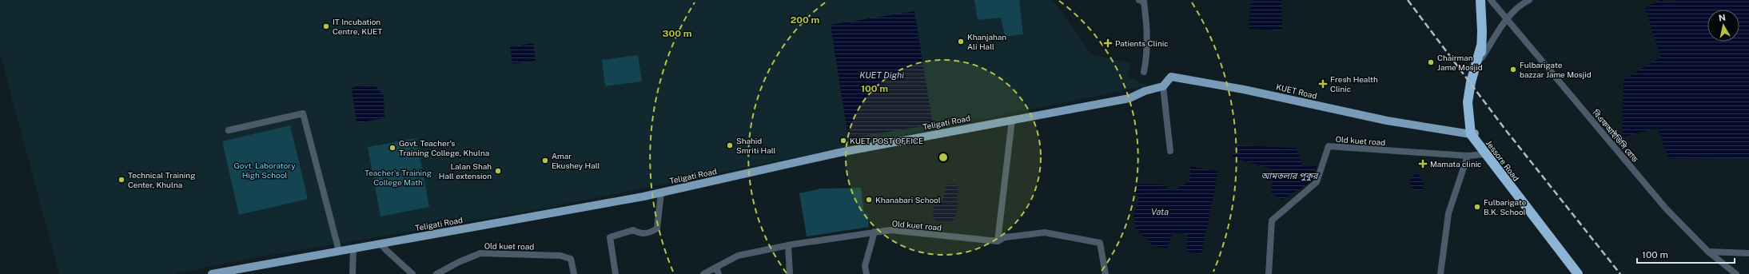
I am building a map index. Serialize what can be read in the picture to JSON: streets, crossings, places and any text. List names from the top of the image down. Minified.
{"streets":{"highway":["Jessore Road"],"main road":["KUET Road","Teligati Road"],"street":["বিএফআইডিসি রোড","Old kuet road"]},"crossings":[["KUET Road","Teligati Road"],["KUET Road","Jessore Road"],["Old kuet road","Jessore Road"]],"water":["KUET Dighi","আমতলার পুকুর","Vata"],"parks":["Govt. Laboratory High School","Teacher's Training College Math"],"places":{"other":["IT Incubation Centre, KUET","Khanjahan Ali Hall","Chairman Jame Mosjid","Fulbarigate bazzar Jame Mosjid","KUET POST OFFICE","Shahid Smriti Hall","Govt. Teacher's Training College, Khulna","Amar Ekushey Hall","Lalan Shah Hall extension","Technical Training Center, Khulna","Khanabari School","Fulbarigate B.K. School"],"health":["Patients Clinic","Fresh Health Clinic","Mamata clinic"]},"scale_bar":"100 m","north":"top","rings":["200 m","300 m","100 m"]}
